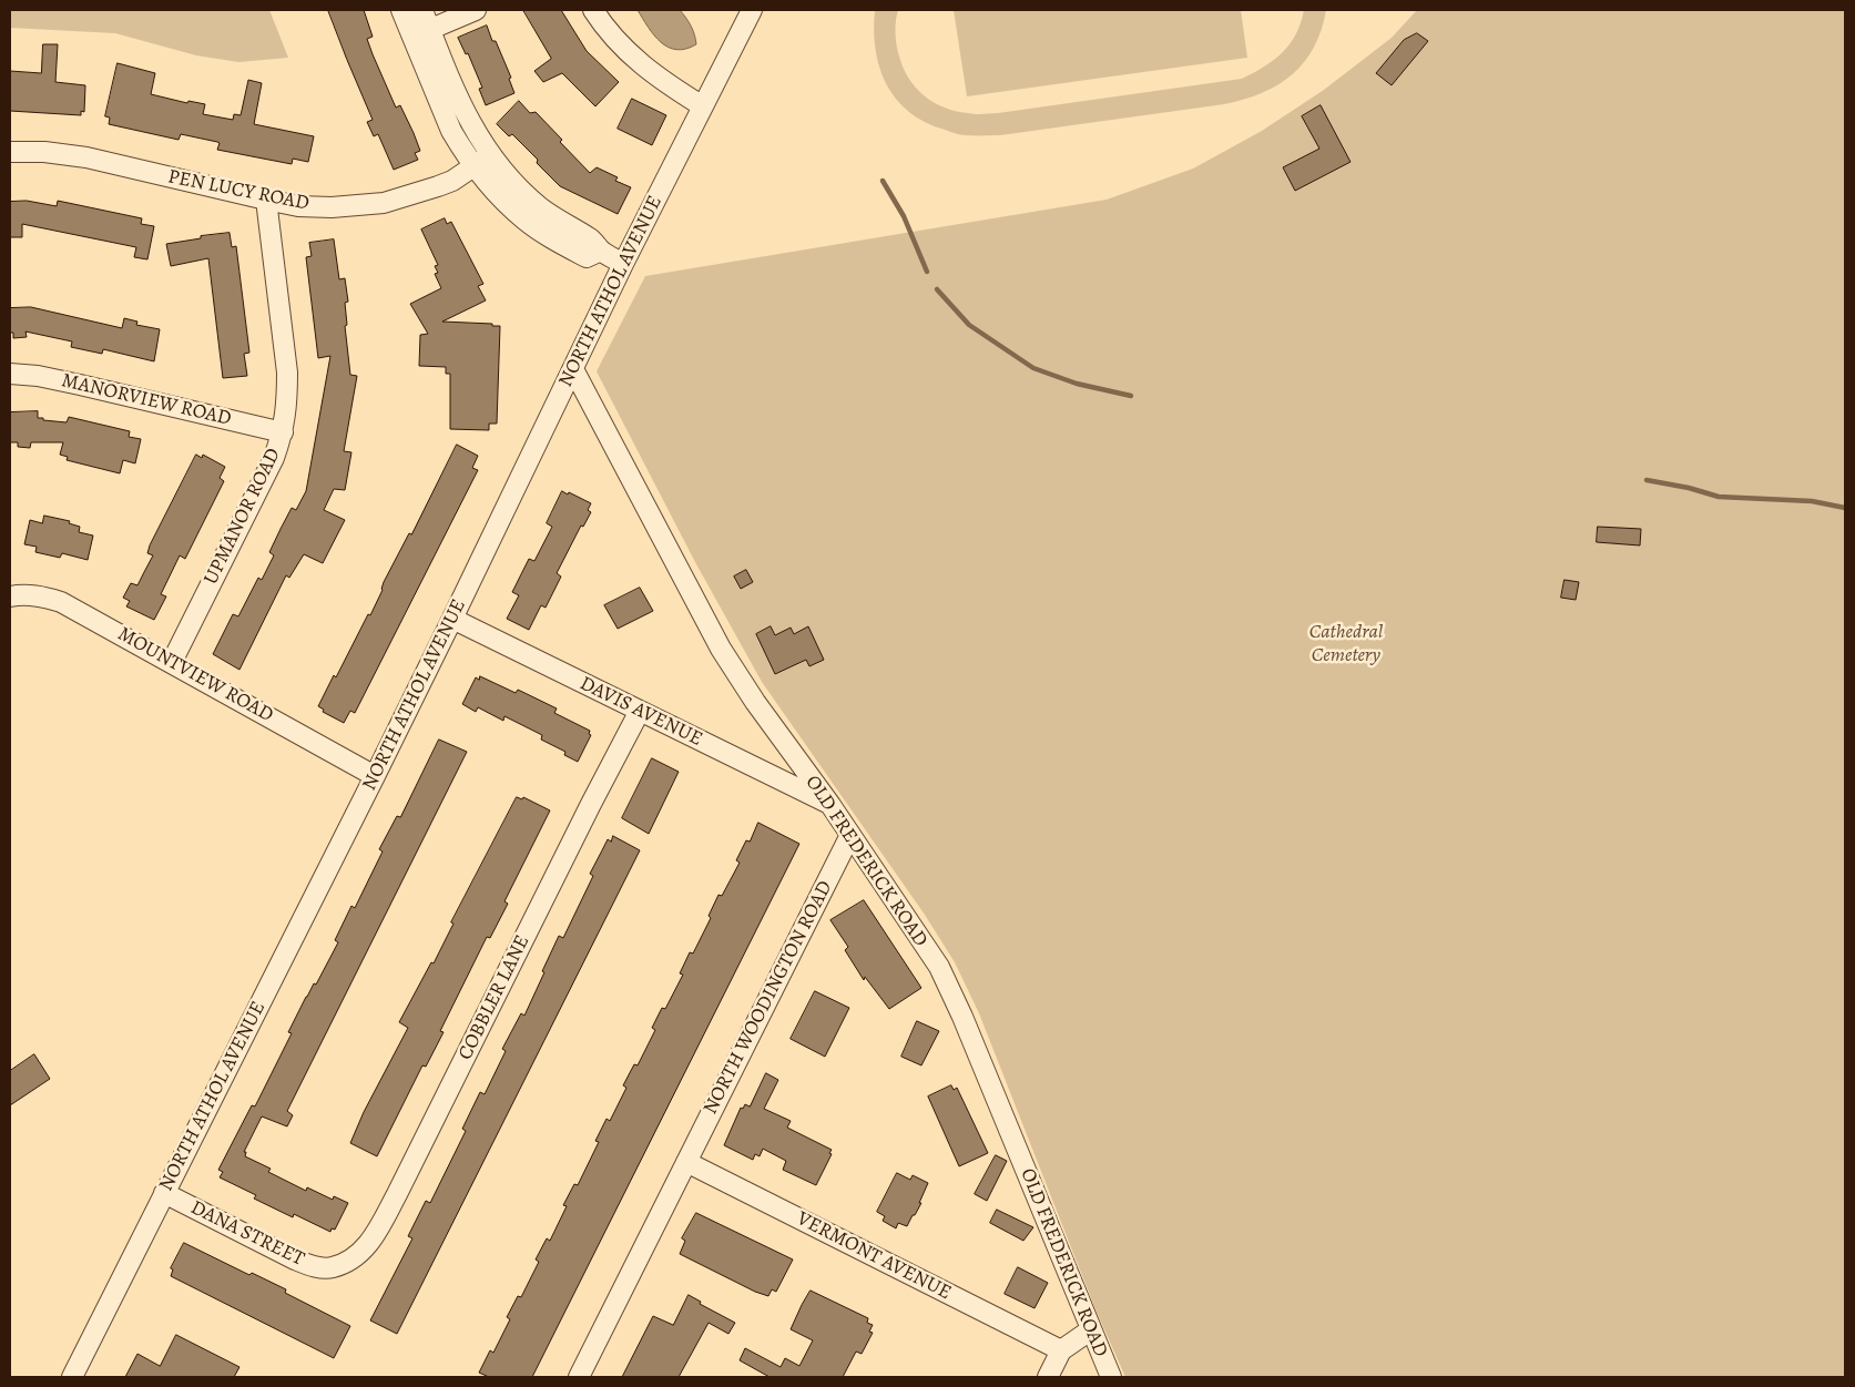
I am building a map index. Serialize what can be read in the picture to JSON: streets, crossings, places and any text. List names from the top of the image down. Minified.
{"streets":{"street":["PEN LUCY ROAD","NORTH ATHOL AVENUE","MANORVIEW ROAD","UPMANOR ROAD","MOUNTVIEW ROAD","DAVIS AVENUE","OLD FREDERICK ROAD","COBBLER LANE","NORTH WOODINGTON ROAD","DANA STREET","VERMONT AVENUE"]},"crossings":[["PEN LUCY ROAD","UPMANOR ROAD"],["NORTH ATHOL AVENUE","MOUNTVIEW ROAD"],["NORTH ATHOL AVENUE","DAVIS AVENUE"],["NORTH ATHOL AVENUE","OLD FREDERICK ROAD"],["NORTH ATHOL AVENUE","DANA STREET"],["MANORVIEW ROAD","UPMANOR ROAD"],["UPMANOR ROAD","MOUNTVIEW ROAD"],["DAVIS AVENUE","OLD FREDERICK ROAD"],["DAVIS AVENUE","COBBLER LANE"],["OLD FREDERICK ROAD","NORTH WOODINGTON ROAD"],["COBBLER LANE","DANA STREET"],["NORTH WOODINGTON ROAD","VERMONT AVENUE"]],"parks":["Cathedral Cemetery"]}
